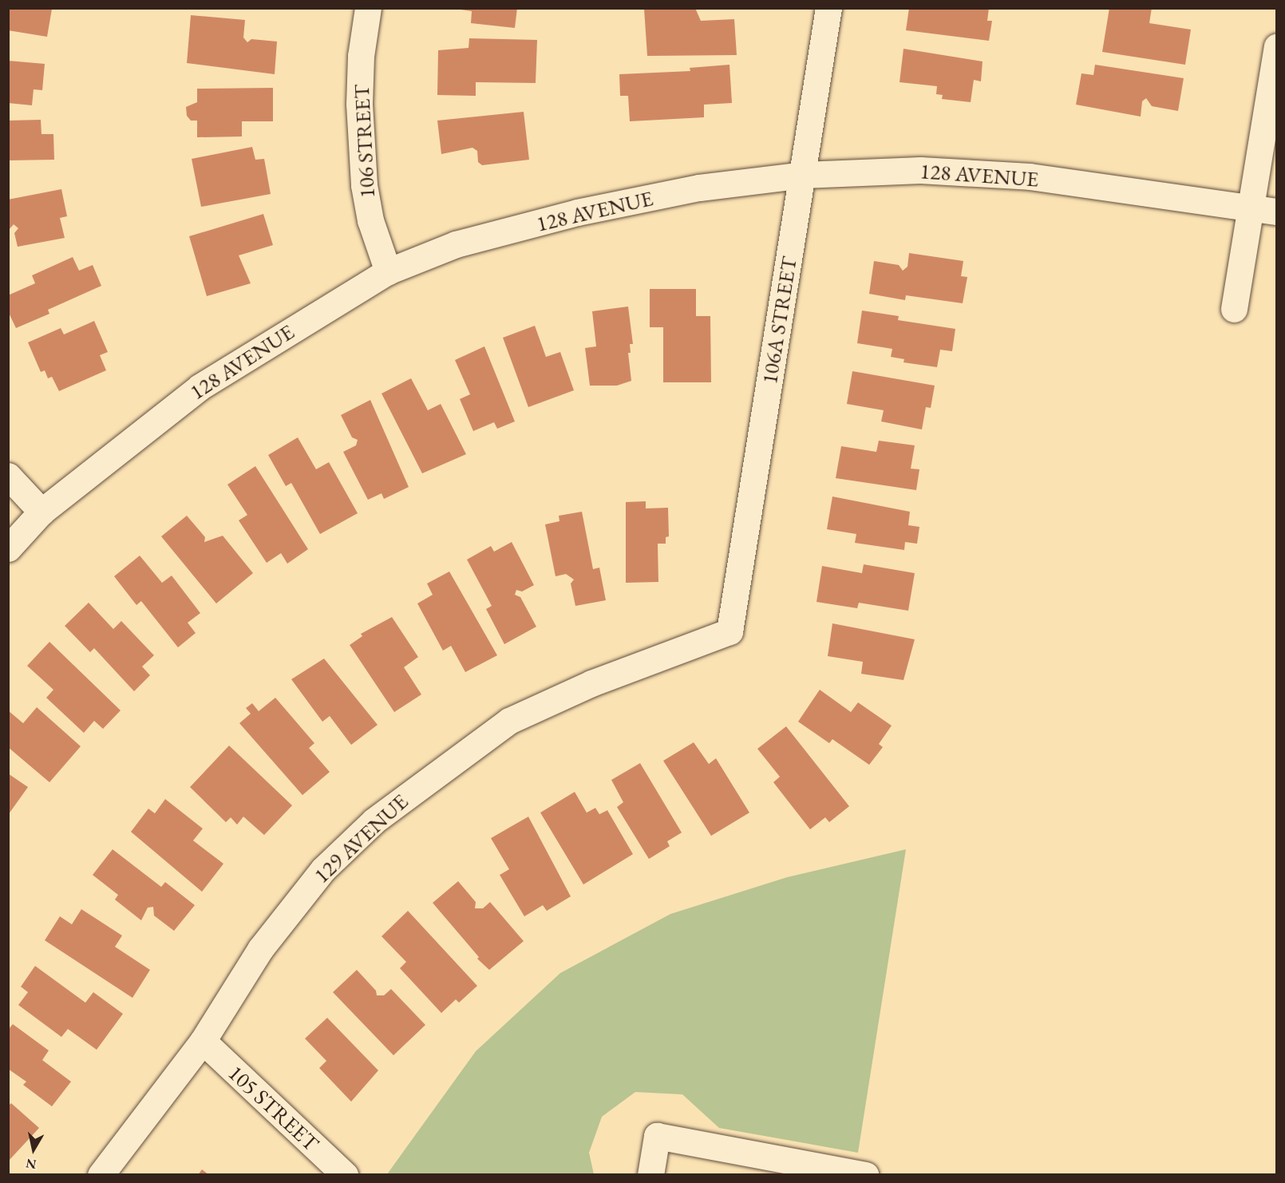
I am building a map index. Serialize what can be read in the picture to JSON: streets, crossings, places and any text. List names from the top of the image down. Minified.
{"streets":{"street":["106 STREET","128 AVENUE","106A STREET","129 AVENUE","105 STREET"]},"crossings":[["106 STREET","128 AVENUE"],["128 AVENUE","106A STREET"],["106A STREET","129 AVENUE"],["129 AVENUE","105 STREET"]],"north":"bottom"}
